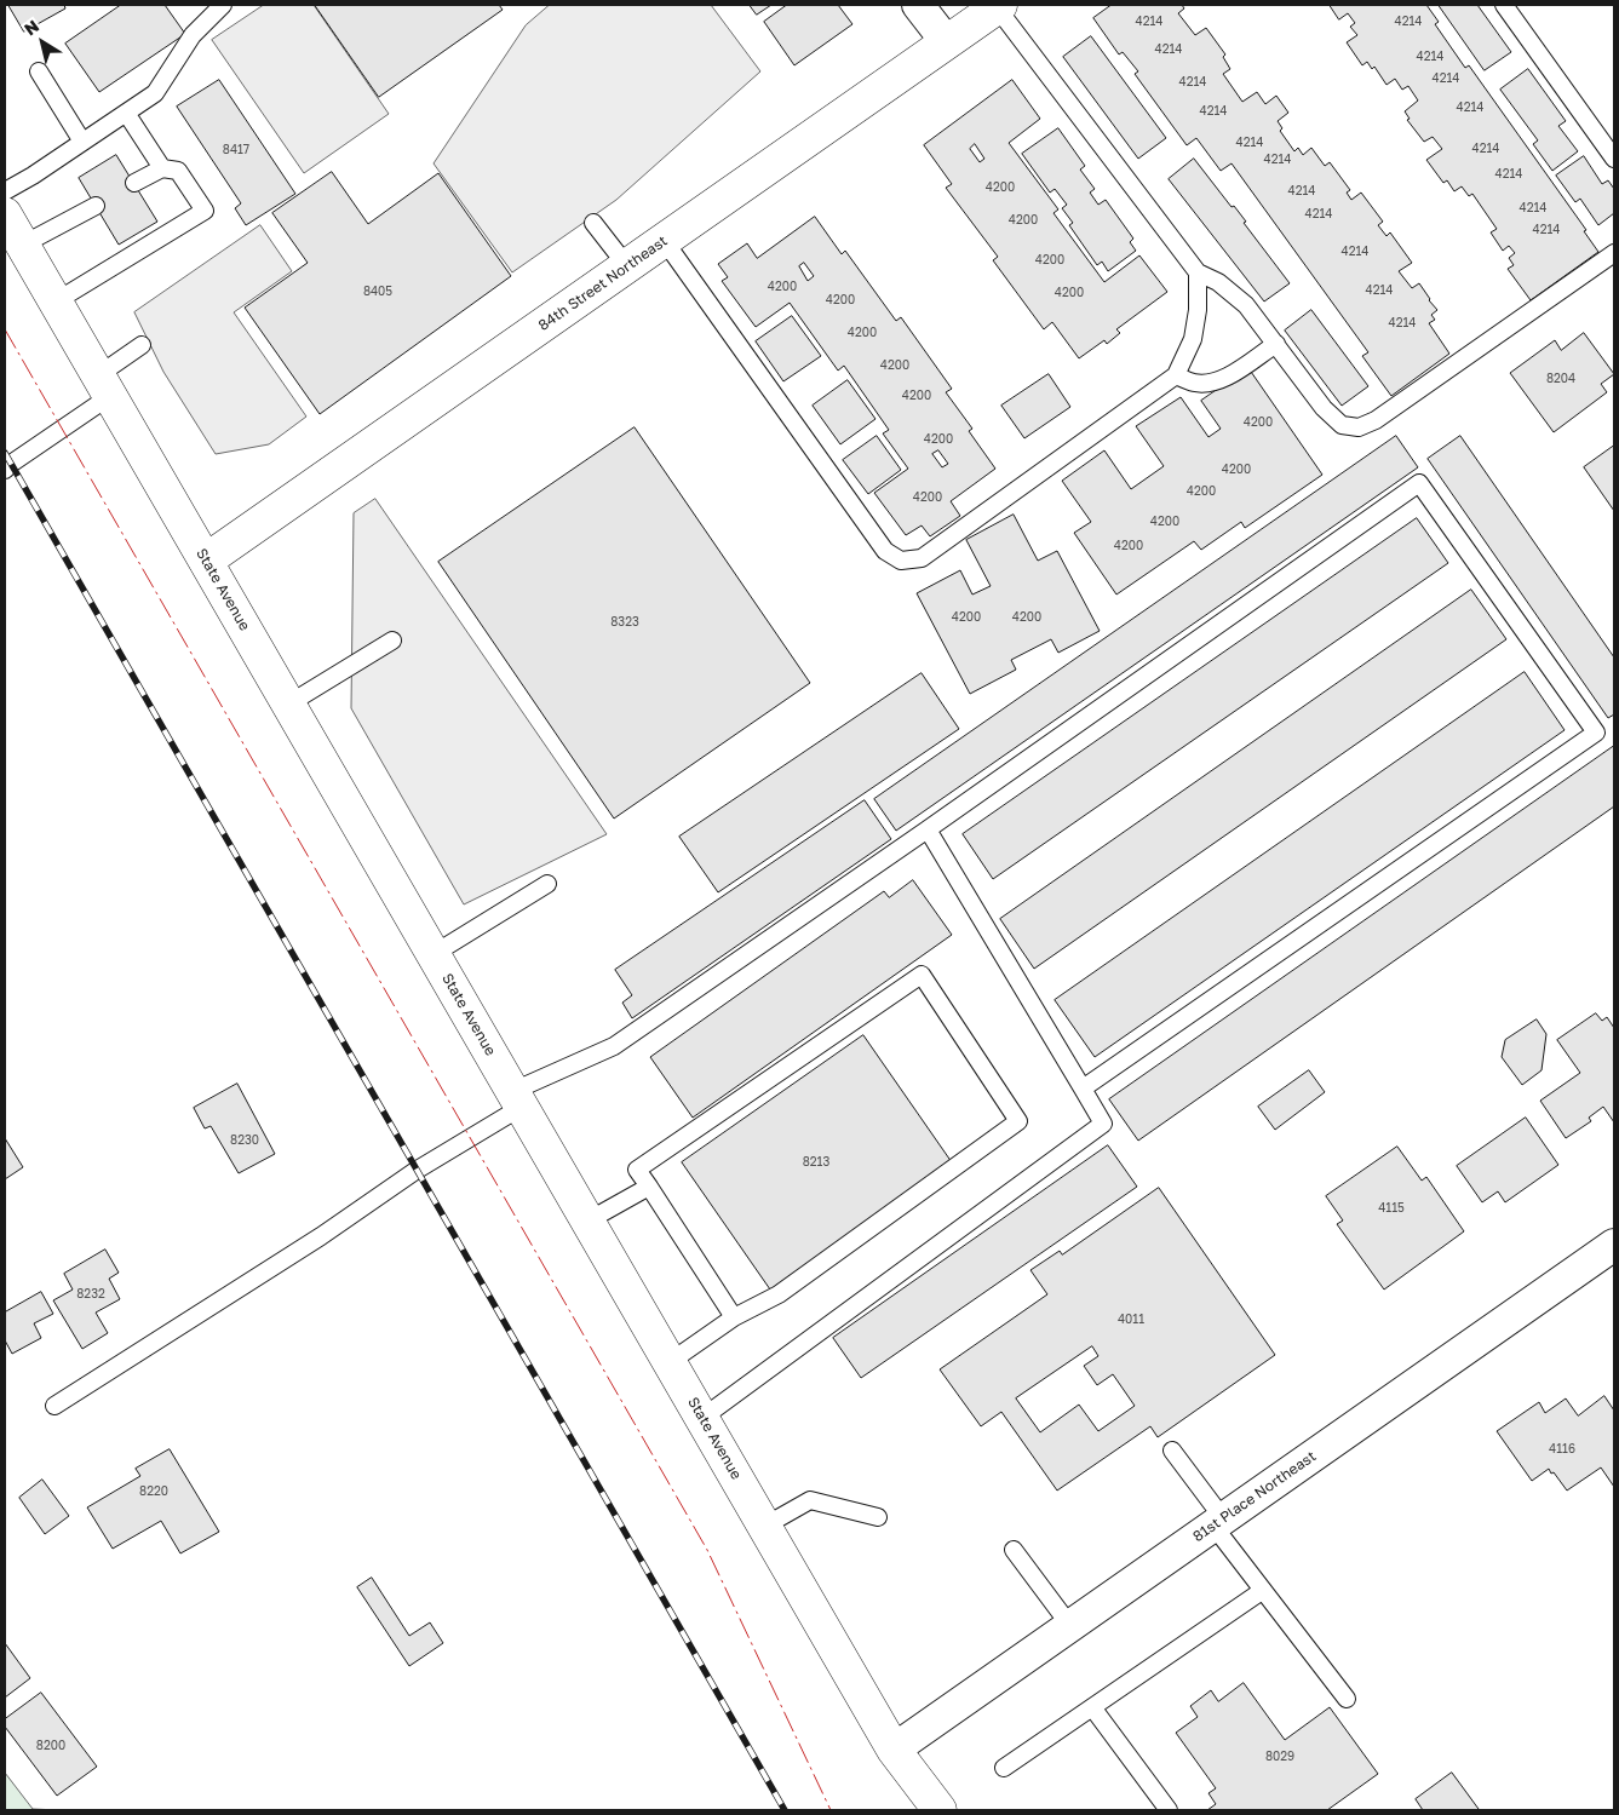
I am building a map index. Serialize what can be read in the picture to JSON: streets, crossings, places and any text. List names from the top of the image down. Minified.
{"streets":{"main road":["84th Street Northeast","State Avenue"],"street":["81st Place Northeast"]},"crossings":[["84th Street Northeast","State Avenue"],["State Avenue","81st Place Northeast"]],"house_numbers":["4214","4214","4214","4214","4214","4214","4214","4214","4214","4214","8417","4214","4214","4200","4214","4214","4214","4200","4214","4214","4200","4200","4214","8405","4200","4200","4214","4200","4200","8204","4200","4200","4200","4200","4200","4200","4200","4200","4200","4200","8323","8230","8213","4115","8232","4011","4116","8220","8200","8029"],"north":"top left"}
